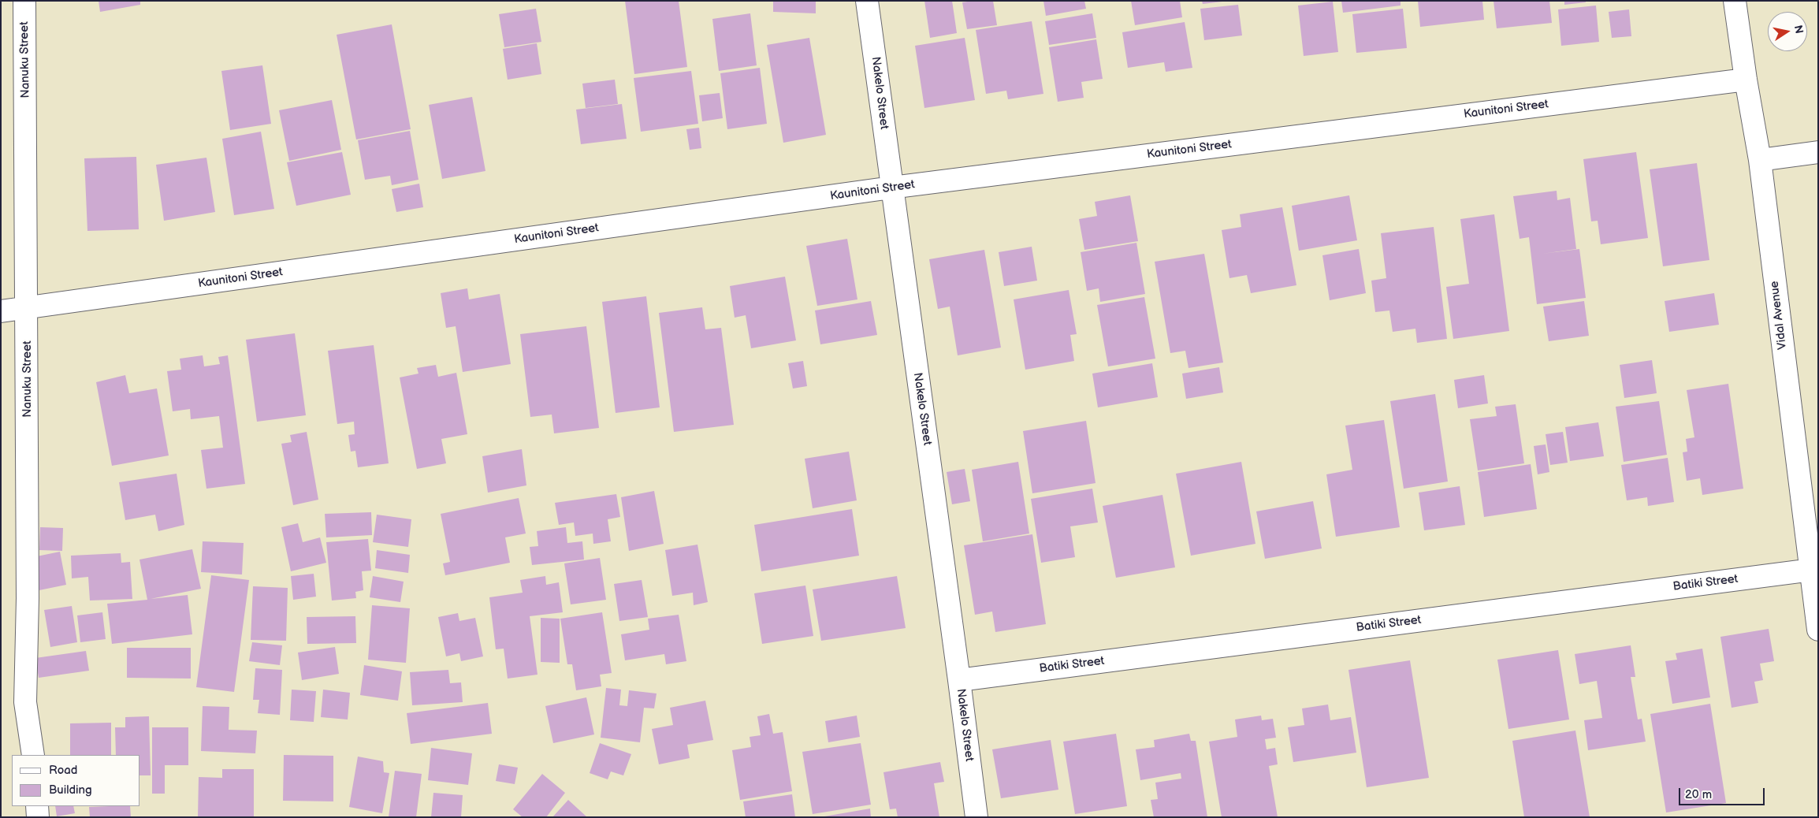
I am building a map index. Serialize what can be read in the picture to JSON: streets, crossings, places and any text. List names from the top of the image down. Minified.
{"streets":{"street":["Nanuku Street","Nakelo Street","Kaunitoni Street","Vidal Avenue","Batiki Street"]},"crossings":[["Nanuku Street","Kaunitoni Street"],["Nakelo Street","Kaunitoni Street"],["Nakelo Street","Batiki Street"],["Kaunitoni Street","Vidal Avenue"],["Vidal Avenue","Batiki Street"]],"legend":["Road","Building"],"scale_bar":"20 m","north":"right"}
